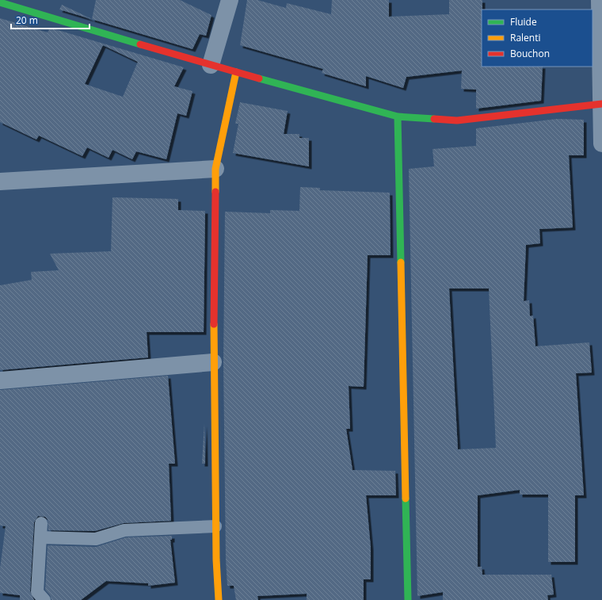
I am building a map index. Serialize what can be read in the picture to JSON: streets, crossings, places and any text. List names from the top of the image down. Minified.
{"legend":["Fluide","Ralenti","Bouchon"],"scale_bar":"20 m"}
